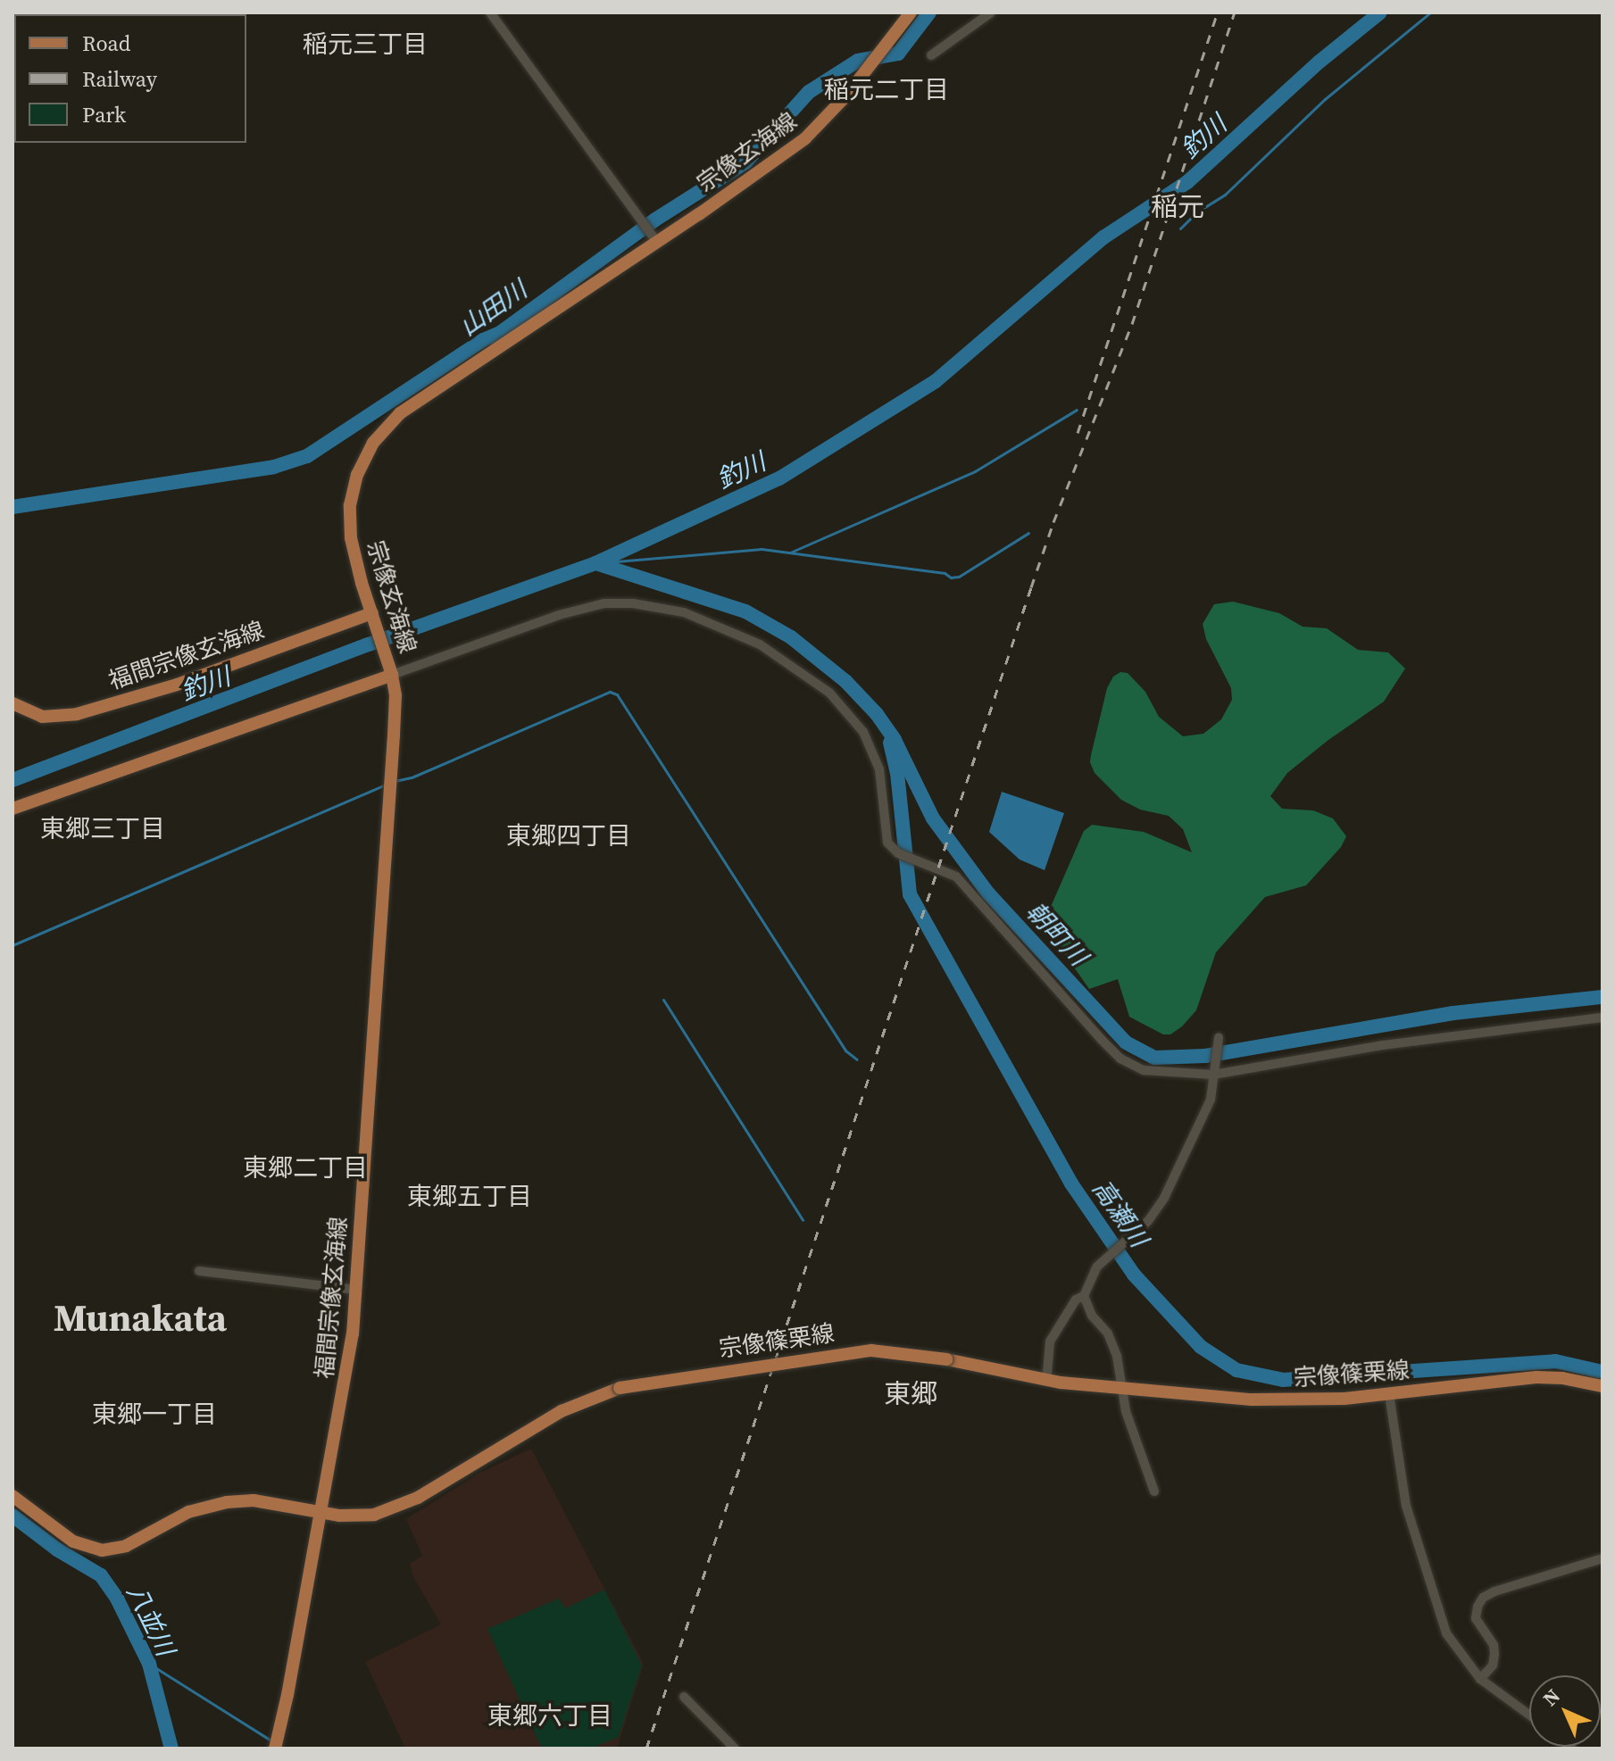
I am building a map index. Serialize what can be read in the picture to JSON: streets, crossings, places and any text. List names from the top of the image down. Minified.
{"streets":{"main road":["宗像玄海線","福間宗像玄海線","宗像篠栗線"]},"crossings":[["宗像玄海線","福間宗像玄海線"],["福間宗像玄海線","宗像篠栗線"]],"districts":["稲元三丁目","稲元二丁目","稲元","東郷三丁目","東郷四丁目","東郷二丁目","東郷五丁目","Munakata","東郷","東郷一丁目","東郷六丁目"],"water":["釣川","山田川","朝町川","高瀬川","八並川"],"legend":["Road","Railway","Park"],"north":"top left"}
